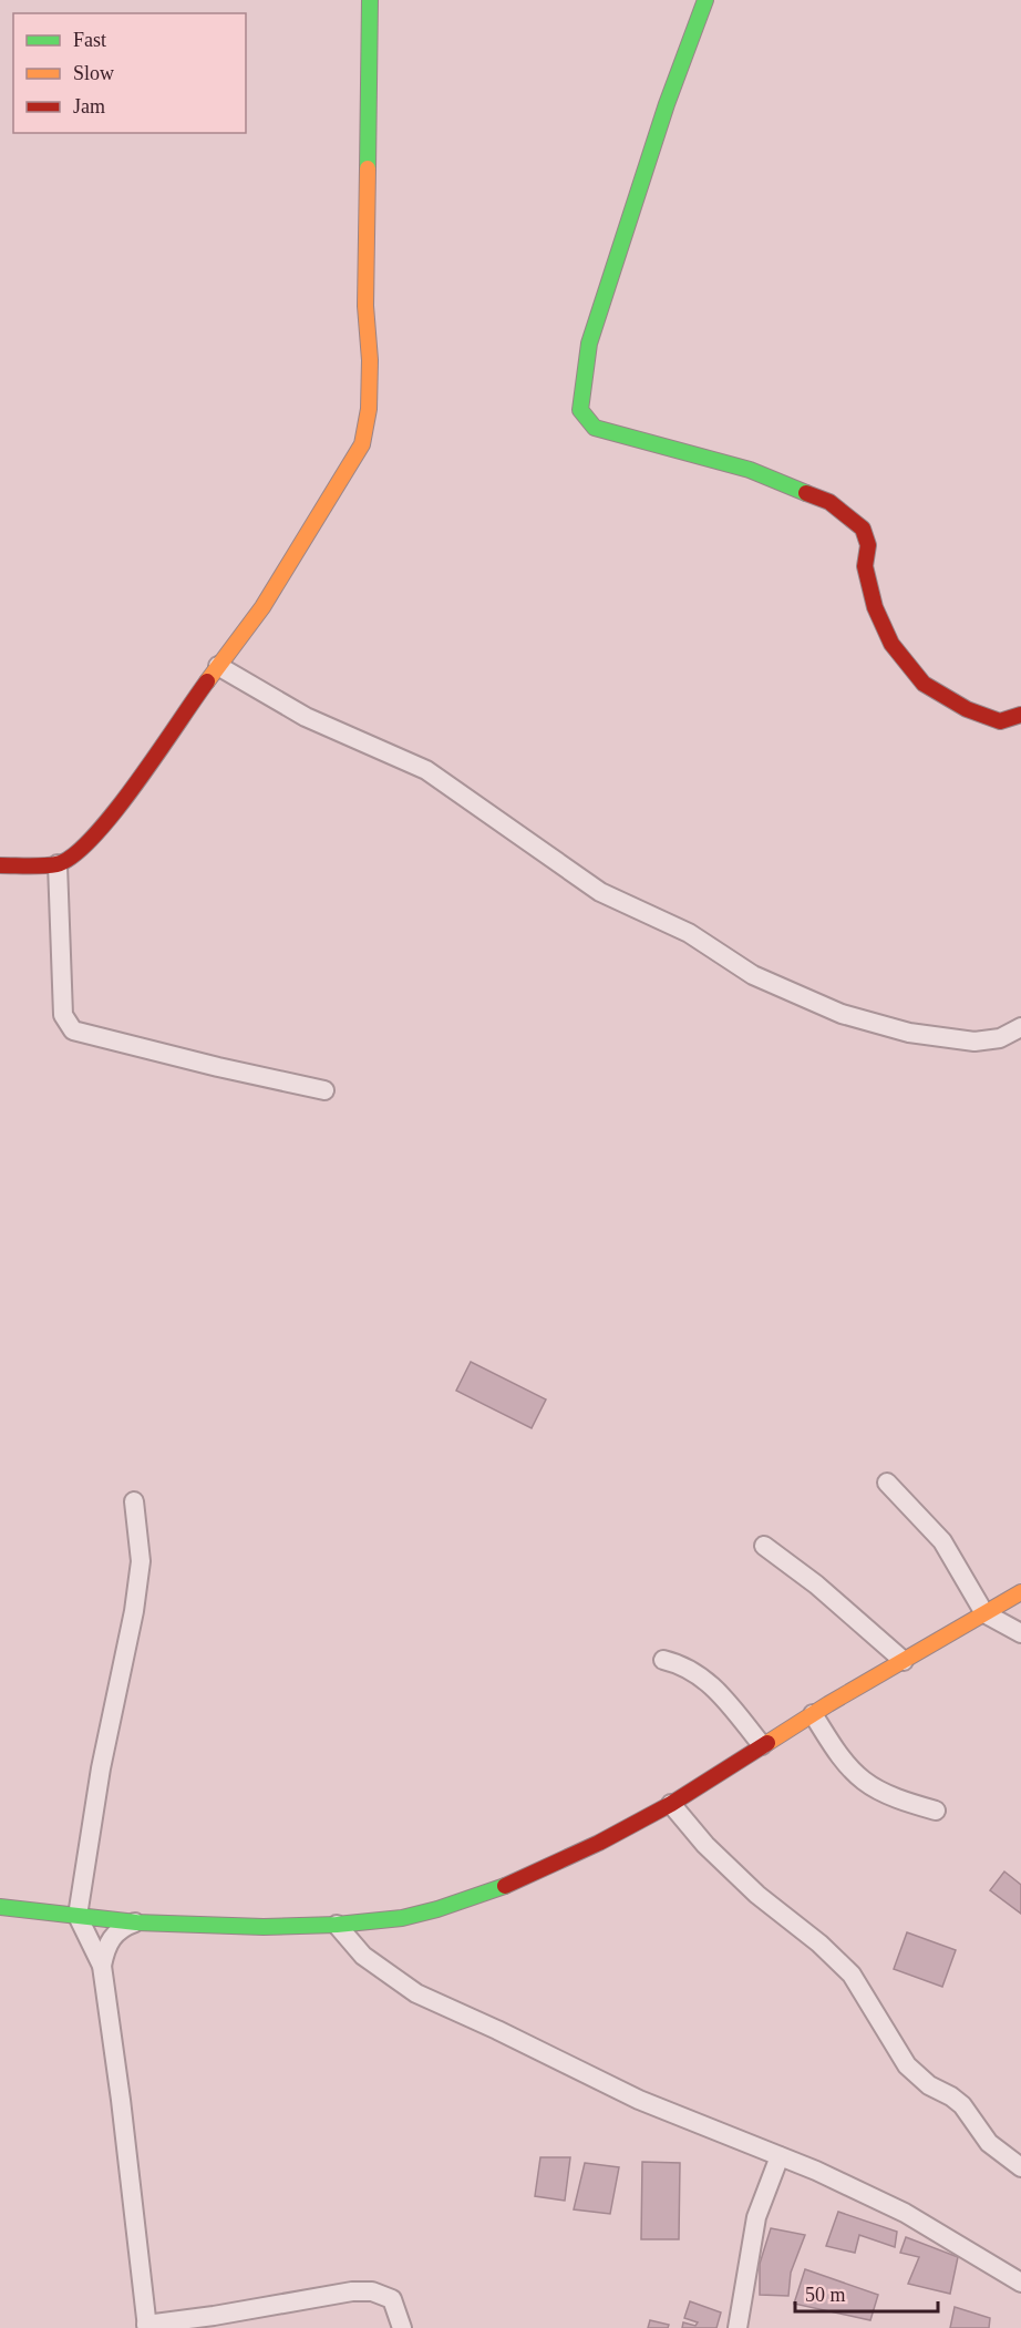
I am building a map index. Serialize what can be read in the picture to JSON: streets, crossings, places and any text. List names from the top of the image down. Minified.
{"legend":["Fast","Slow","Jam"],"scale_bar":"50 m"}
